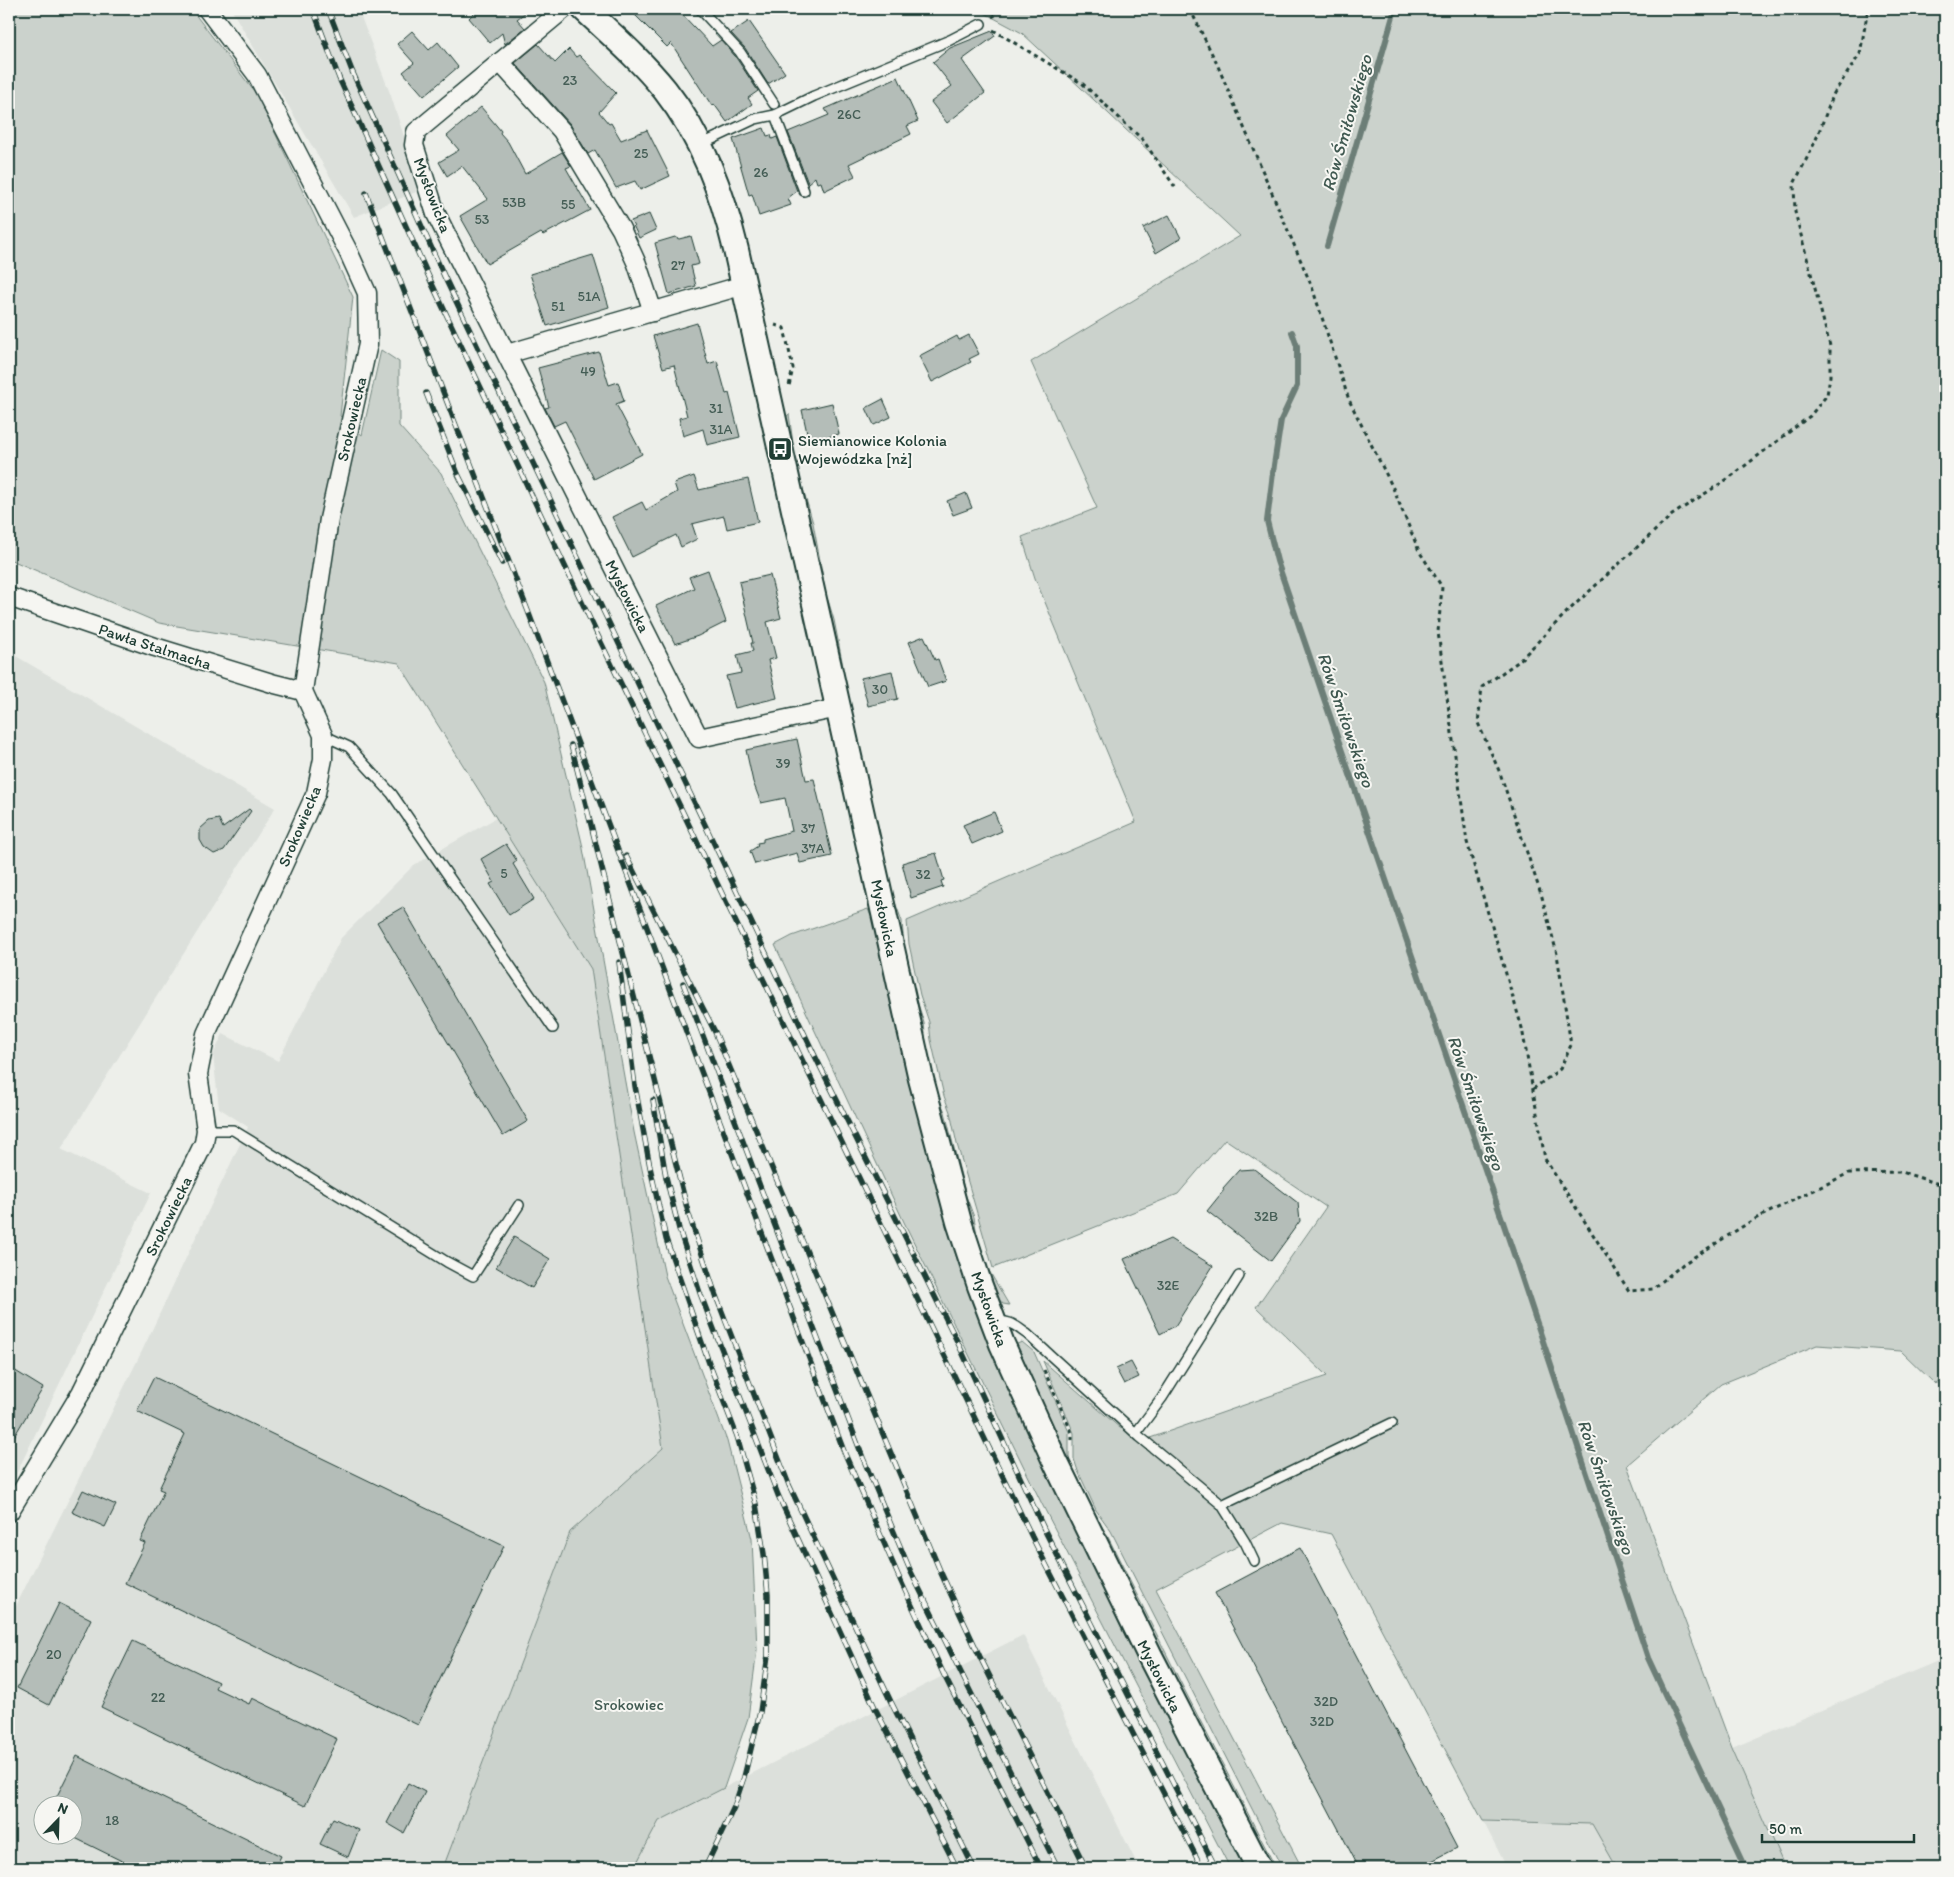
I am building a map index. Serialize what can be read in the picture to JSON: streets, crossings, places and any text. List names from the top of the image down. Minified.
{"streets":{"street":["Mysłowicka","Srokowiecka","Pawła Stalmacha"]},"crossings":[["Srokowiecka","Pawła Stalmacha"]],"water":["Rów Śmiłowskiego"],"parks":["Srokowiec"],"places":{"bus stop":["Siemianowice Kolonia Wojewódzka [nż]"]},"house_numbers":["23","26C","25","26","53B","55","53","27","51A","51","49","31","31A","30","39","37","37A","5","32","32B","32E","20","22","32D","32D","18"],"scale_bar":"50 m","north":"top right"}
